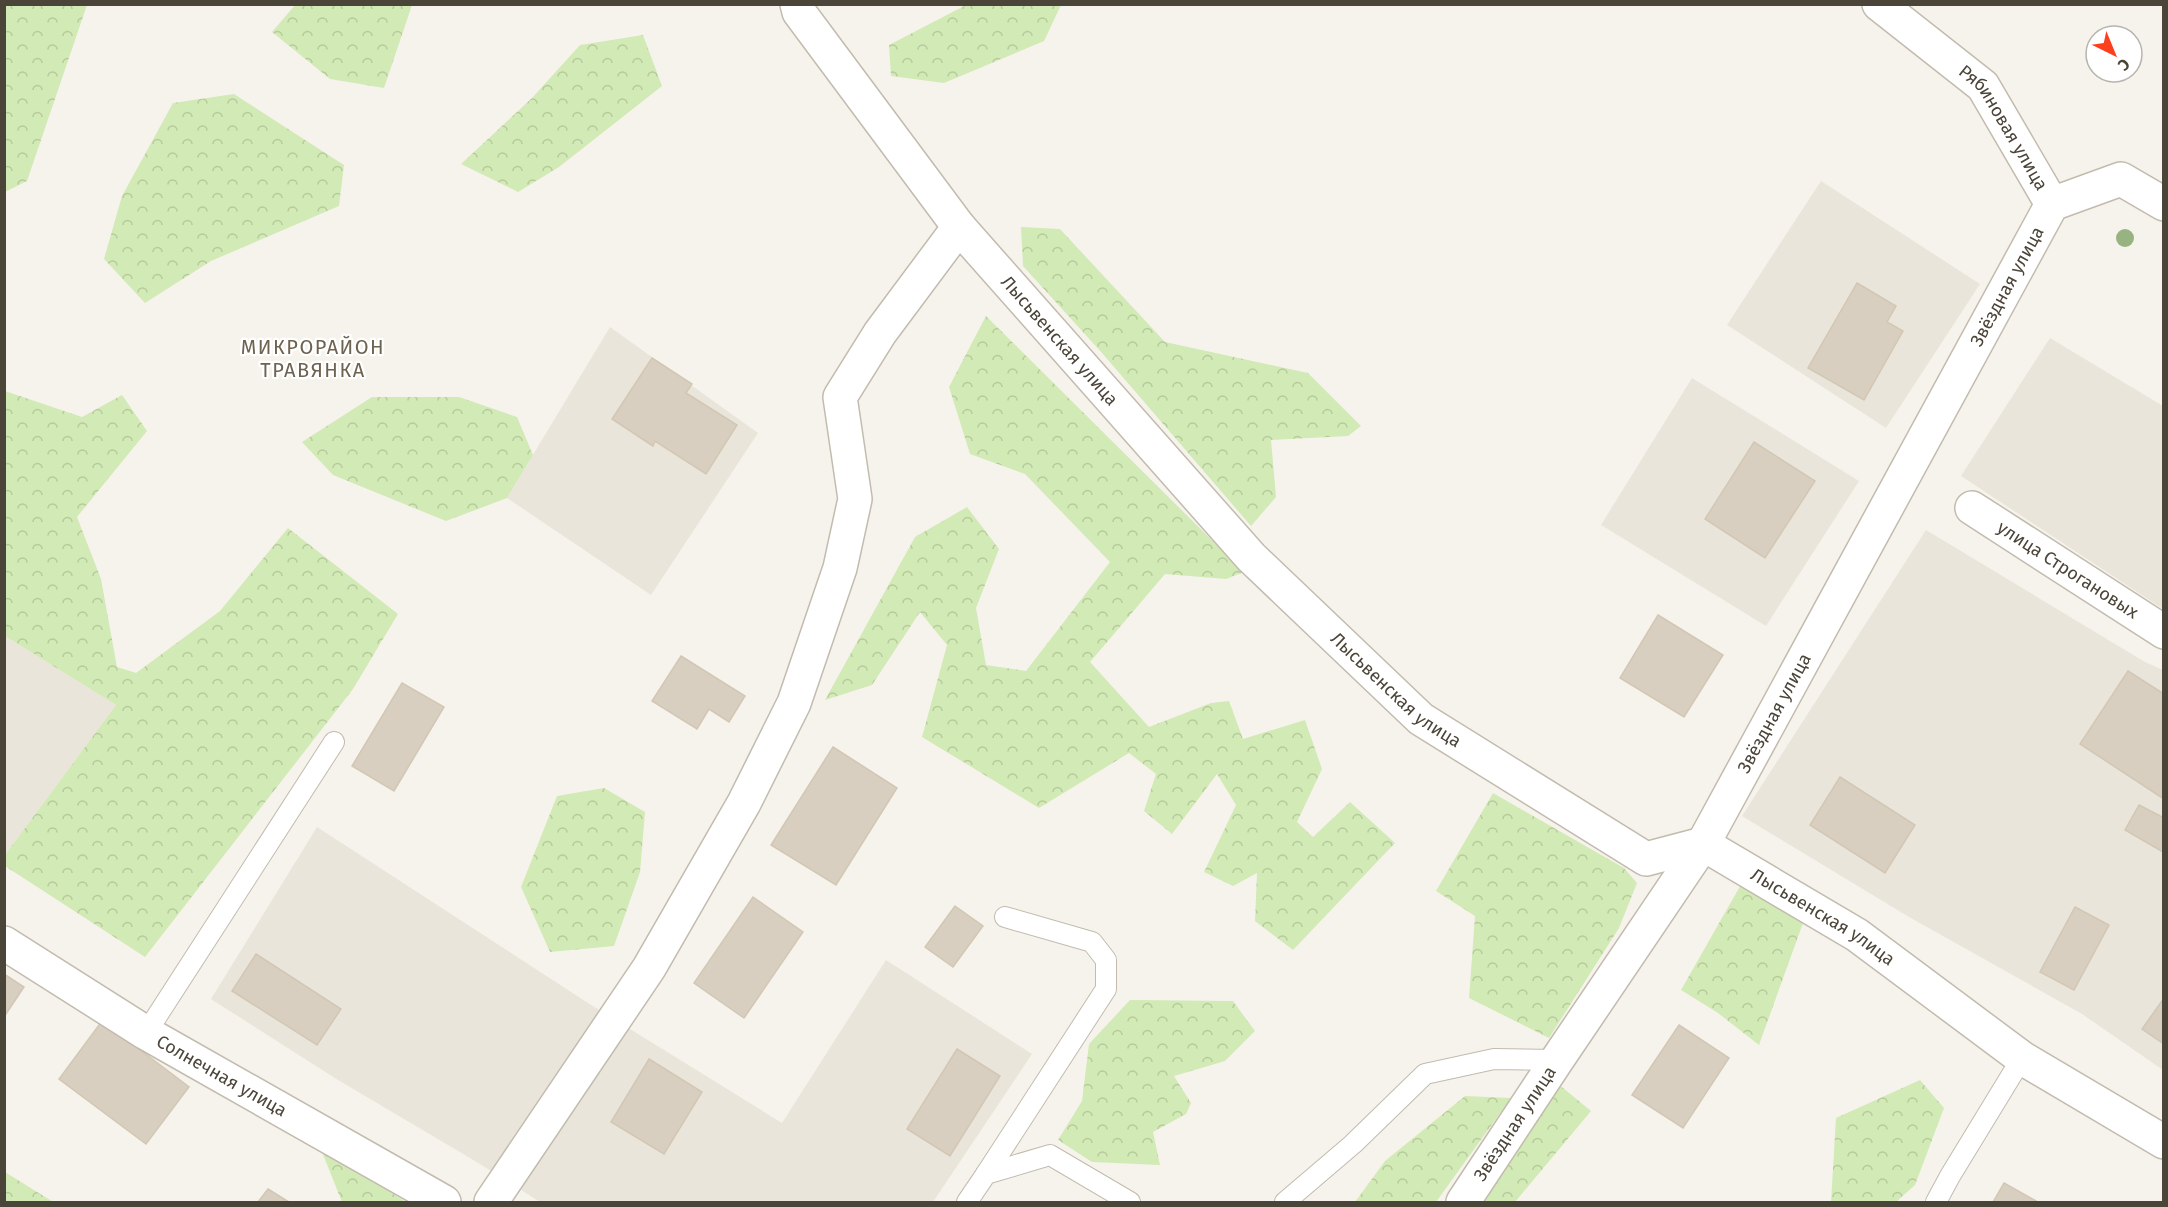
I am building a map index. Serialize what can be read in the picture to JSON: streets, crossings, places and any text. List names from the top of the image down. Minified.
{"streets":{"street":["Рябиновая улица","Звёздная улица","Лысьвенская улица","улица Строгановых","Солнечная улица"]},"crossings":[["Рябиновая улица","Звёздная улица"],["Звёздная улица","Лысьвенская улица"]],"districts":["МИКРОРАЙОН ТРАВЯНКА"],"north":"bottom right"}
